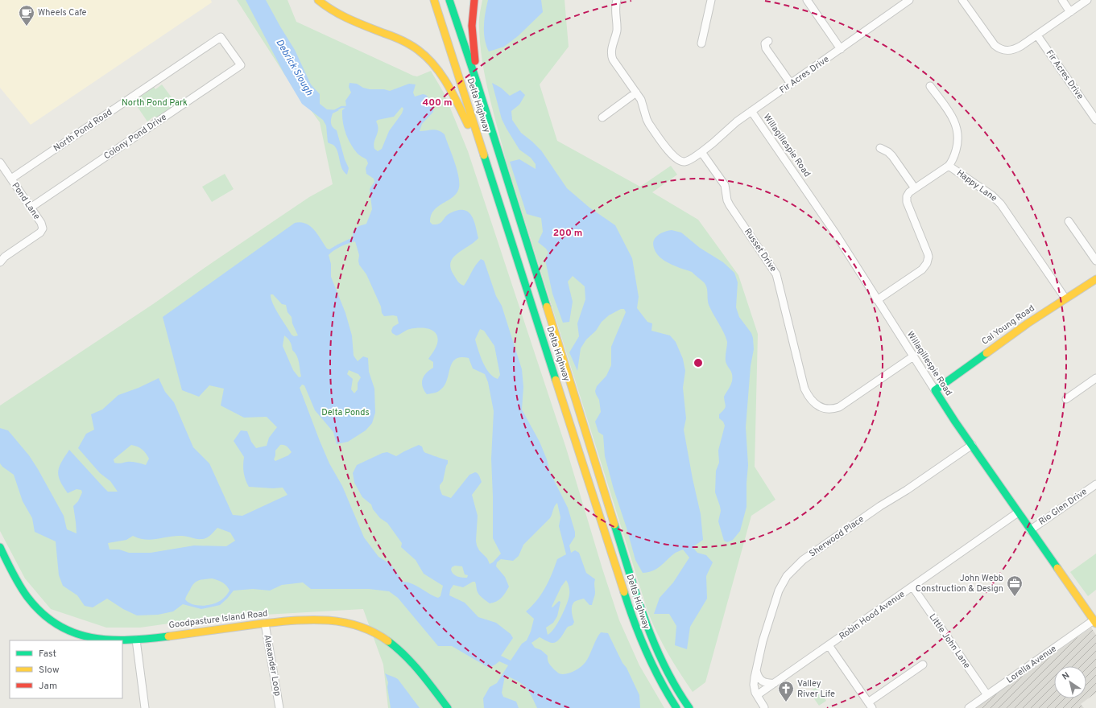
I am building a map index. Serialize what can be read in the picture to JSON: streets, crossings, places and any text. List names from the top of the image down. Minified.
{"streets":{"main road":["Delta Highway","Willagillespie Road","Cal Young Road","Goodpasture Island Road"],"street":["Fir Acres Drive","North Pond Road","Colony Pond Drive","Happy Lane","Pond Lane","Russet Drive","Rio Glen Drive","Sherwood Place","Robin Hood Avenue","Little John Lane","Lorella Avenue","Alexander Loop"]},"crossings":[["Fir Acres Drive","Willagillespie Road"],["Fir Acres Drive","Russet Drive"],["North Pond Road","Colony Pond Drive"],["North Pond Road","Pond Lane"],["Colony Pond Drive","Pond Lane"],["Willagillespie Road","Russet Drive"],["Willagillespie Road","Cal Young Road"],["Willagillespie Road","Rio Glen Drive"],["Willagillespie Road","Sherwood Place"],["Willagillespie Road","Robin Hood Avenue"],["Willagillespie Road","Lorella Avenue"],["Happy Lane","Cal Young Road"],["Sherwood Place","Robin Hood Avenue"],["Robin Hood Avenue","Little John Lane"],["Goodpasture Island Road","Alexander Loop"],["Little John Lane","Lorella Avenue"]],"water":["Debrick Slough"],"parks":["North Pond Park","Delta Ponds"],"places":{"cafe":["Wheels Cafe"],"office":["John Webb Construction & Design"],"church":["Valley River Life"]},"legend":["Fast","Slow","Jam"],"north":"top left","rings":["400 m","200 m"]}
